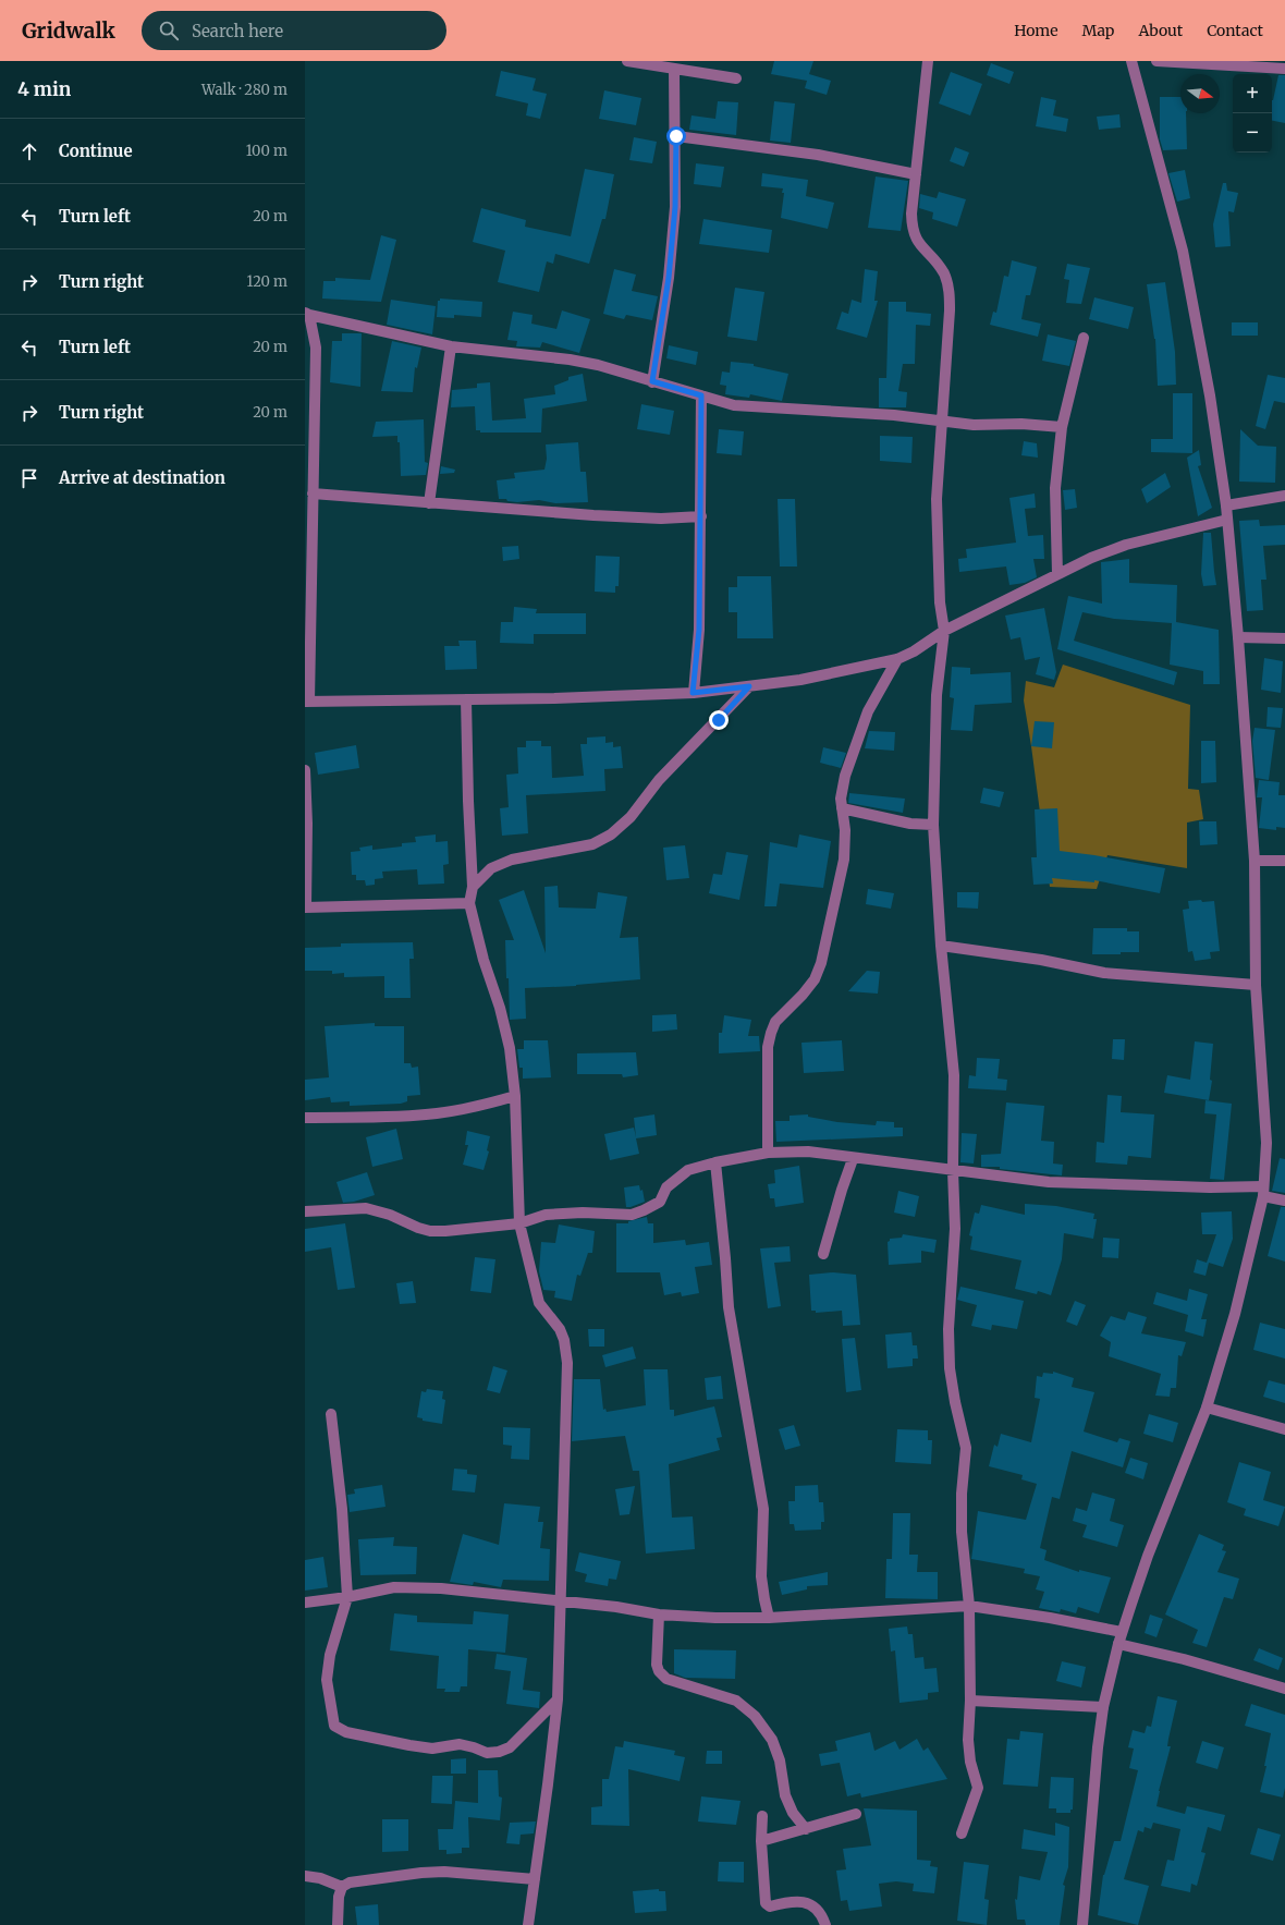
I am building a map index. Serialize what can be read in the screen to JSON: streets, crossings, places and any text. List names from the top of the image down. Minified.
{"north":"right","page":{"header":"Gridwalk","search":"Search here","nav":["Home","Map","About","Contact"],"heading":["4 min","Walk · 280 m"],"map_buttons":["+","−"],"list":[["Continue","100 m"],["Turn left","20 m"],["Turn right","120 m"],["Turn left","20 m"],["Turn right","20 m"],"Arrive at destination"]}}
